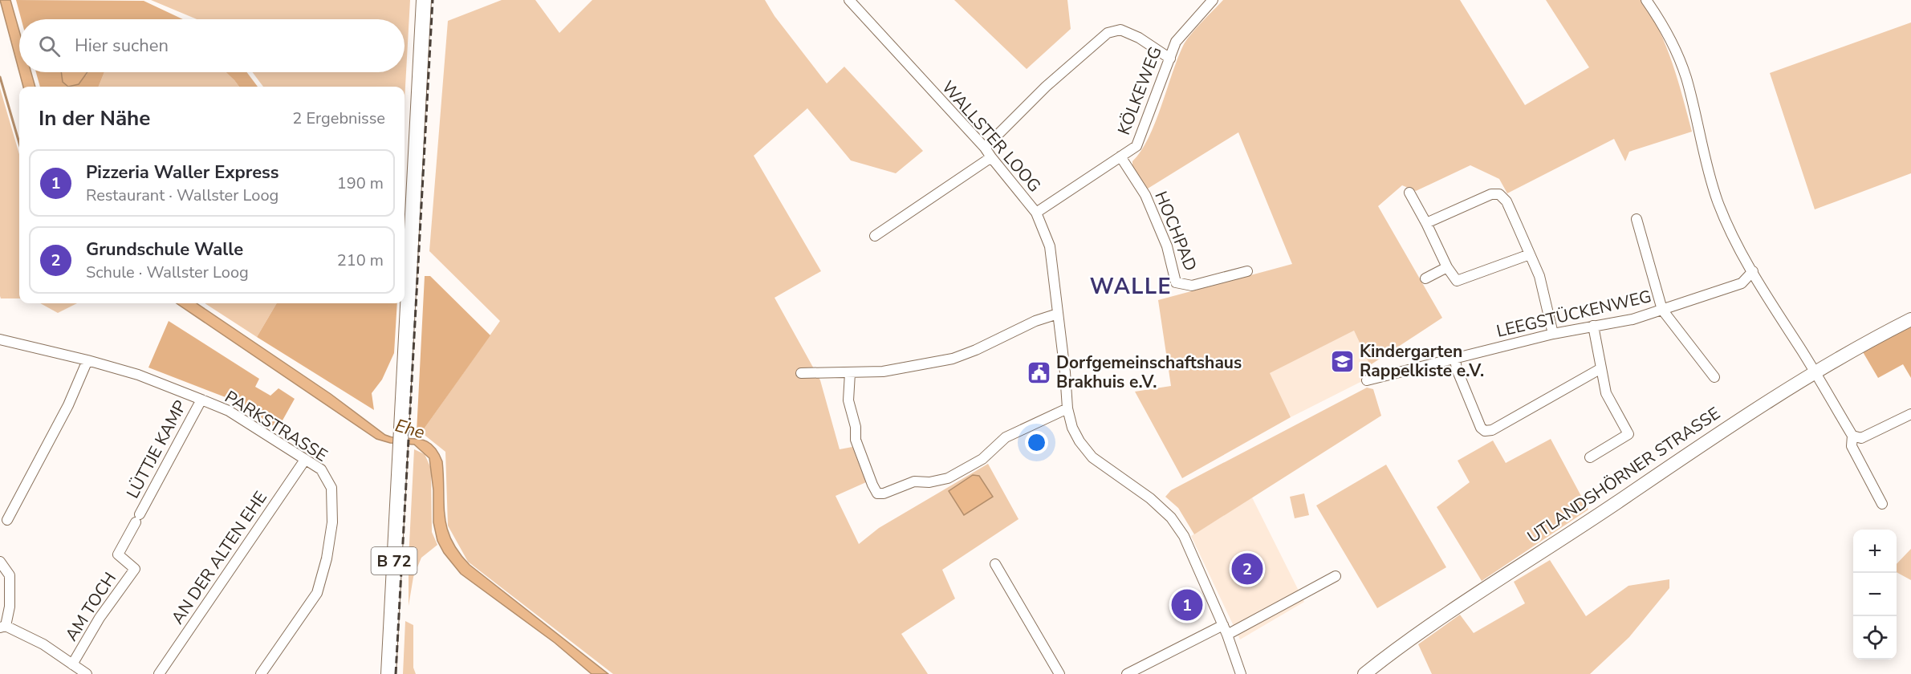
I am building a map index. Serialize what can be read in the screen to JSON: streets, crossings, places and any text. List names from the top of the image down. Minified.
{"streets":{"main road":["B 72"],"street":["KÖLKEWEG","WALLSTER LOOG","HOCHPAD","LEEGSTÜCKENWEG","PARKSTRASSE","LÜTTJE KAMP","UTLANDSHÖRNER STRASSE","AN DER ALTEN EHE","AM TOCH"]},"crossings":[["KÖLKEWEG","WALLSTER LOOG"],["KÖLKEWEG","HOCHPAD"],["PARKSTRASSE","LÜTTJE KAMP"],["PARKSTRASSE","AN DER ALTEN EHE"],["LÜTTJE KAMP","AM TOCH"]],"districts":["WALLE"],"water":["Ehe"],"places":{"school or university":["Kindergarten Rappelkiste e.V."],"public building":["Dorfgemeinschaftshaus Brakhuis e.V."]},"page":{"search":"Hier suchen","heading":["In der Nähe","2 Ergebnisse"],"list":[{"mark":"1","name":"Pizzeria Waller Express","note":"Restaurant · Wallster Loog","value":"190 m"},{"mark":"2","name":"Grundschule Walle","note":"Schule · Wallster Loog","value":"210 m"}],"map_buttons":["+","−"],"pins":["2","1"]}}
